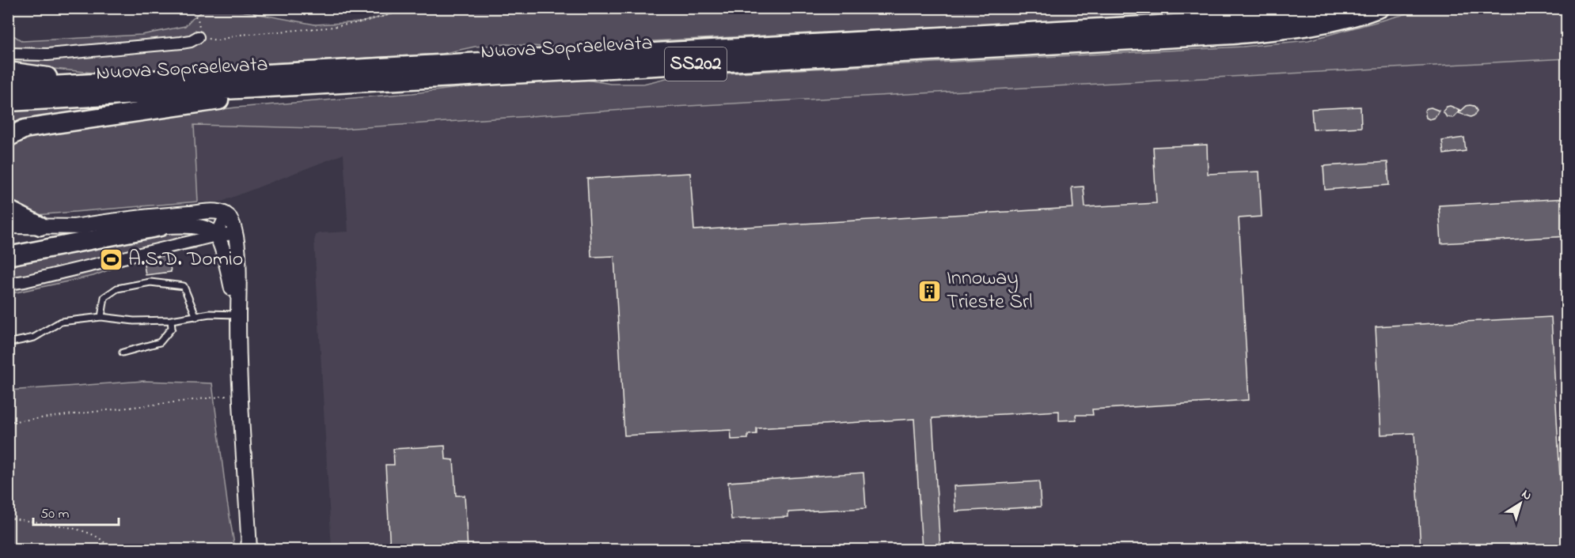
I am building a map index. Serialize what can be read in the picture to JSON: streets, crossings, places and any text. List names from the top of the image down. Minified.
{"streets":{"highway":["Nuova Sopraelevata","SS202"]},"places":{"sports":["A.S.D. Domio"],"building":["Innoway Trieste Srl"]},"scale_bar":"50 m","north":"top right"}
